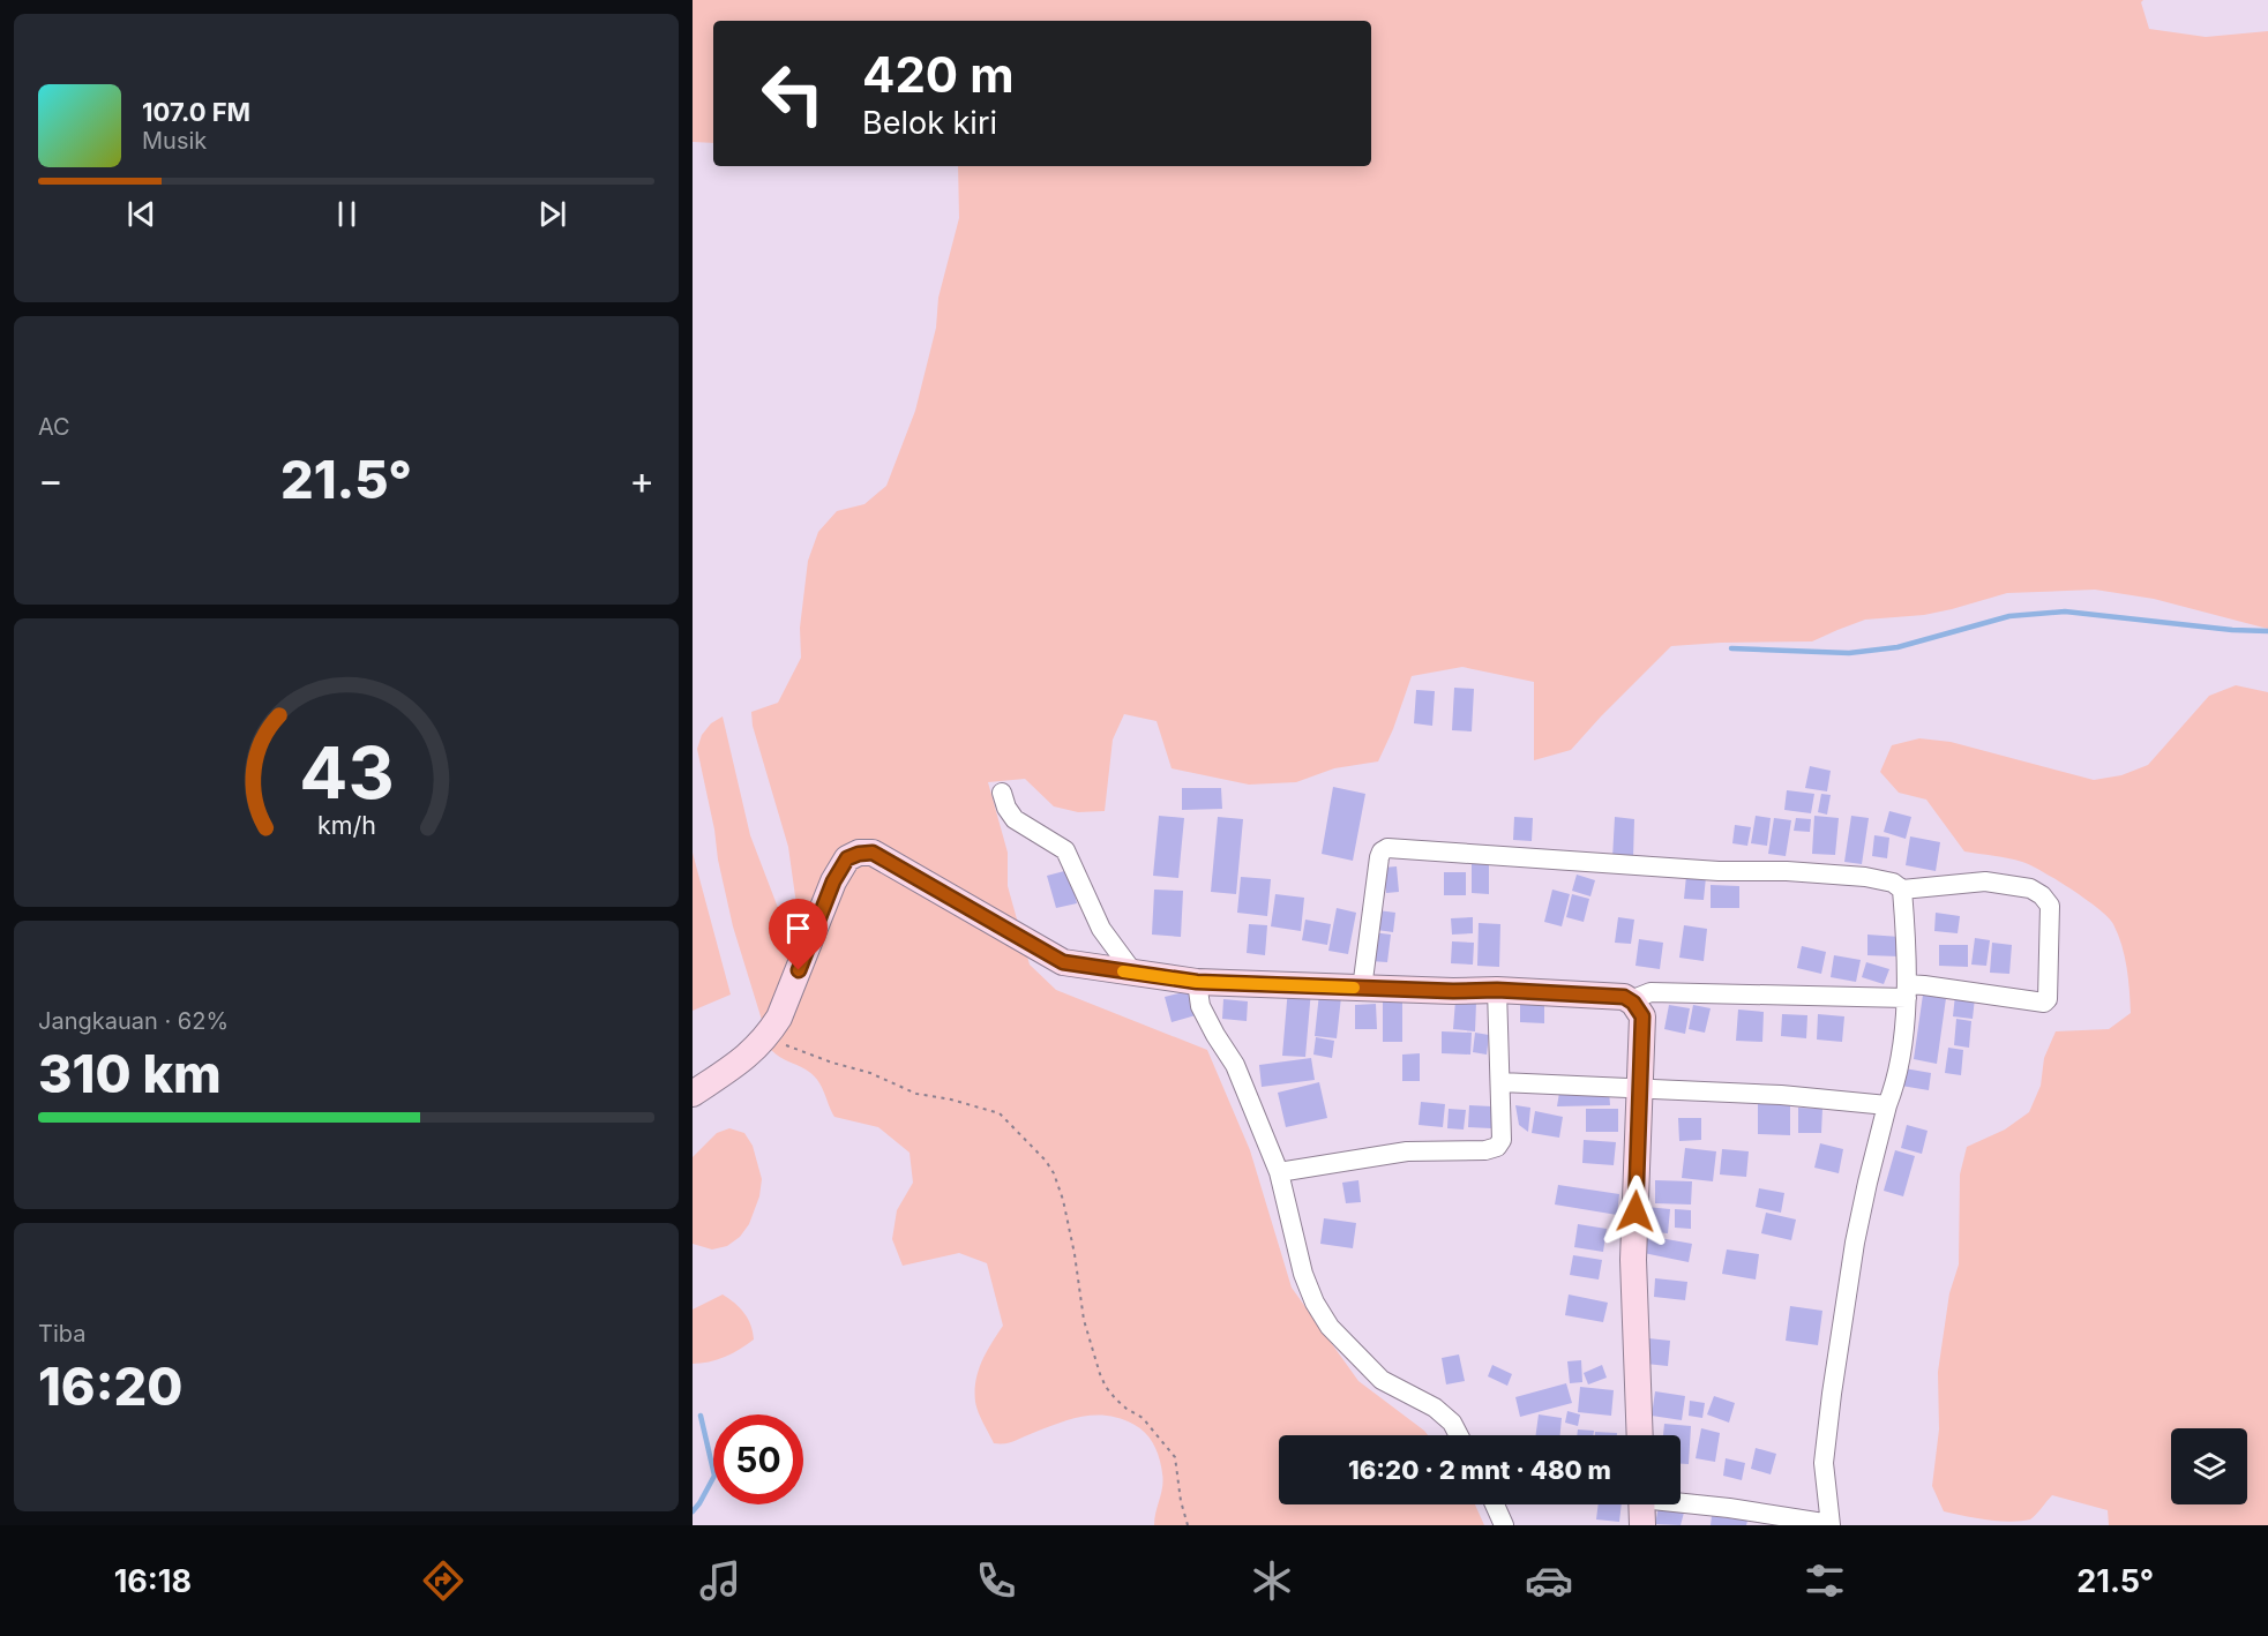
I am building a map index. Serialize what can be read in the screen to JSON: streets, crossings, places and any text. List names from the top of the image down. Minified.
{"page":{"turn":["420 m","Belok kiri"],"song":["107.0 FM","Musik"],"tile":["AC",["Jangkauan · 62%","310 km"],["Tiba","16:20"]],"heat":["−","21.5°","+"],"limit":"50","trip":"16:20 · 2 mnt · 480 m","tabs":["16:18","21.5°"],"gauge":["43","km/h"]}}
